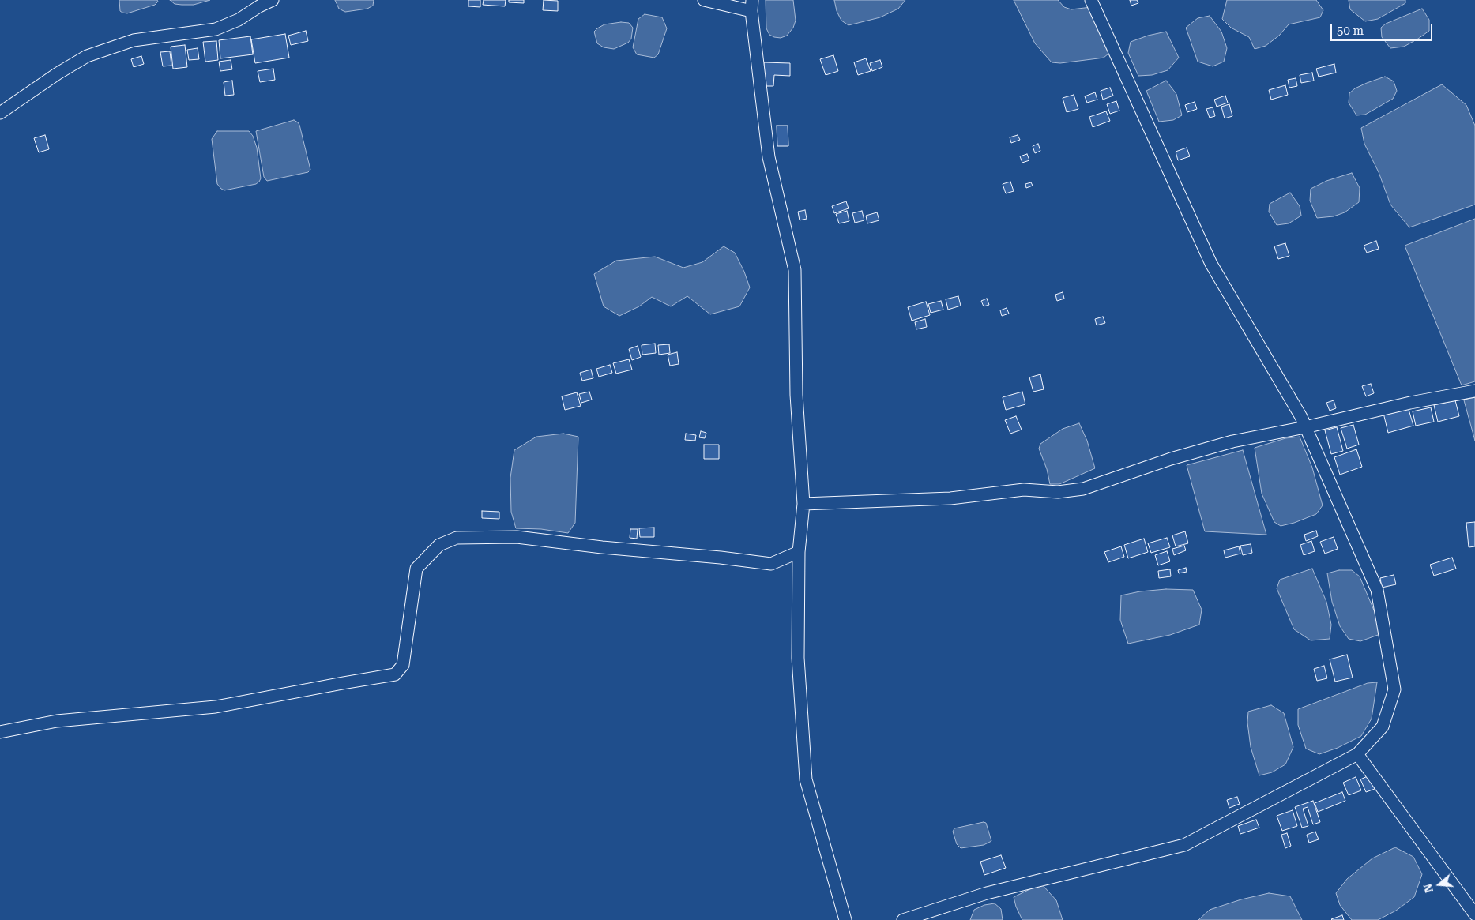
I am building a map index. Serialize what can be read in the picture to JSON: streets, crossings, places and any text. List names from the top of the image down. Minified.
{"scale_bar":"50 m","north":"left"}
